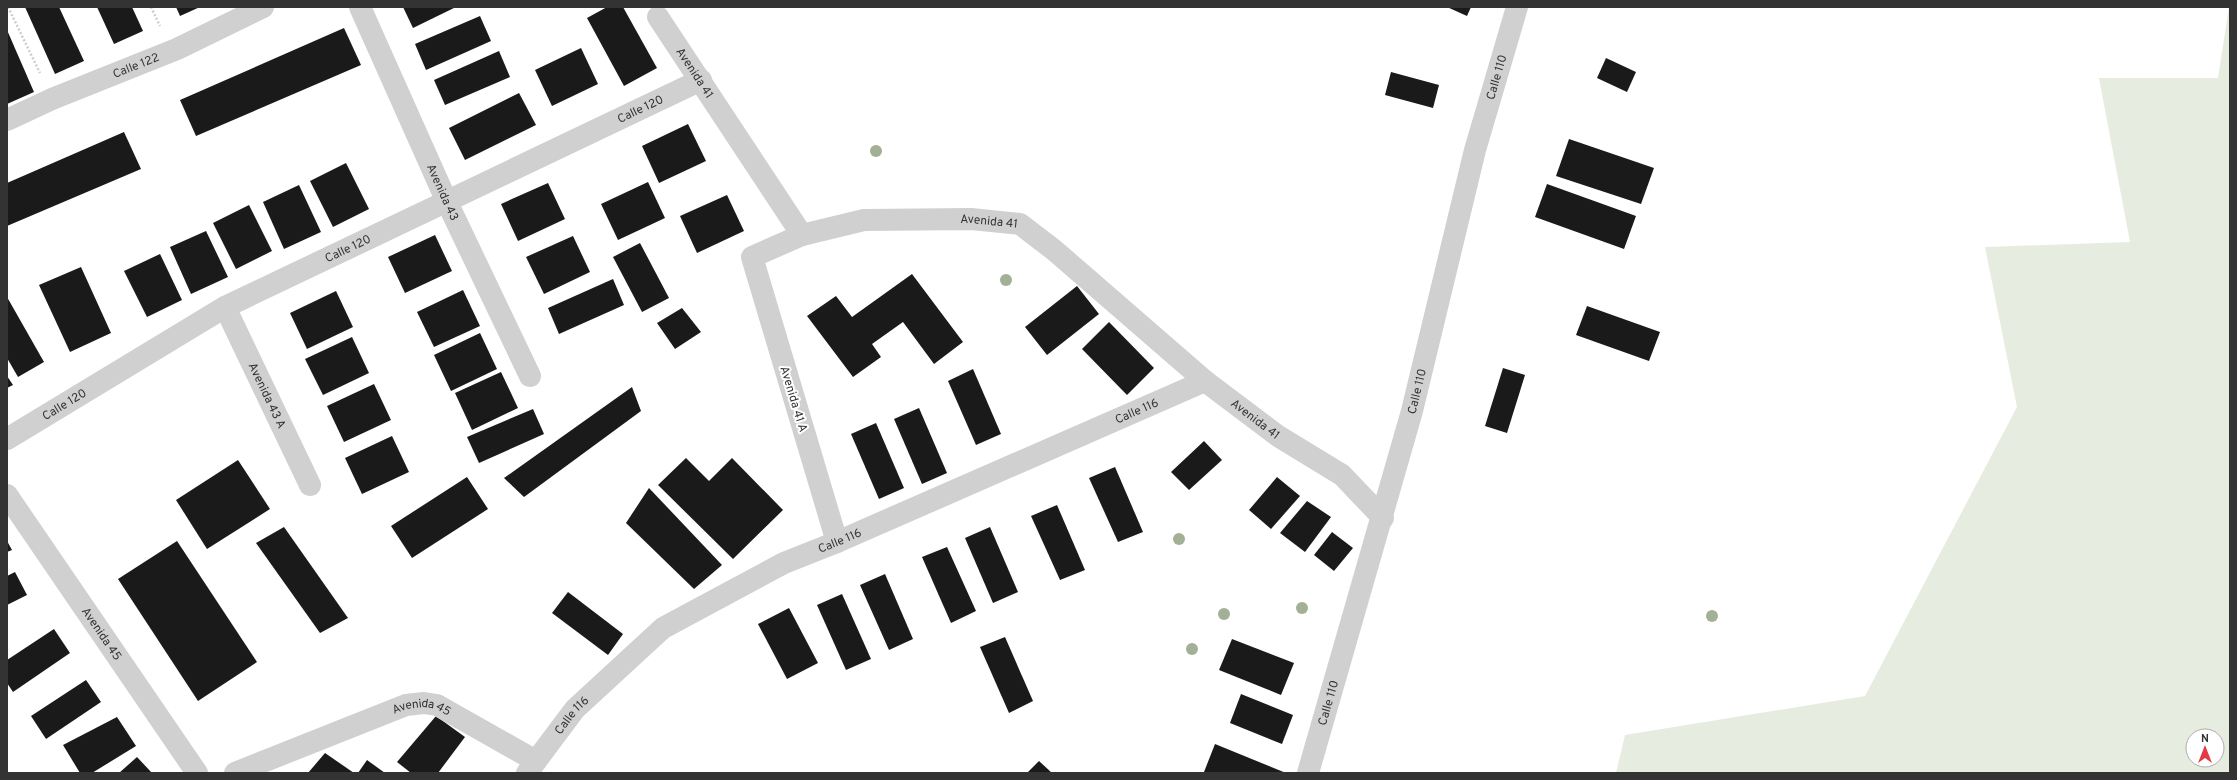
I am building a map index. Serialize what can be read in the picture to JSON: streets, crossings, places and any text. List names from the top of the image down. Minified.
{"streets":{"street":["Calle 122","Avenida 41","Calle 110","Calle 120","Avenida 43","Avenida 43 A","Avenida 41 A","Calle 116","Avenida 45"]},"crossings":[["Avenida 41","Calle 110"],["Avenida 41","Calle 120"],["Avenida 41","Avenida 41 A"],["Avenida 41","Calle 116"],["Calle 120","Avenida 43"],["Calle 120","Avenida 43 A"],["Avenida 41 A","Calle 116"],["Calle 116","Avenida 45"]],"north":"top"}
